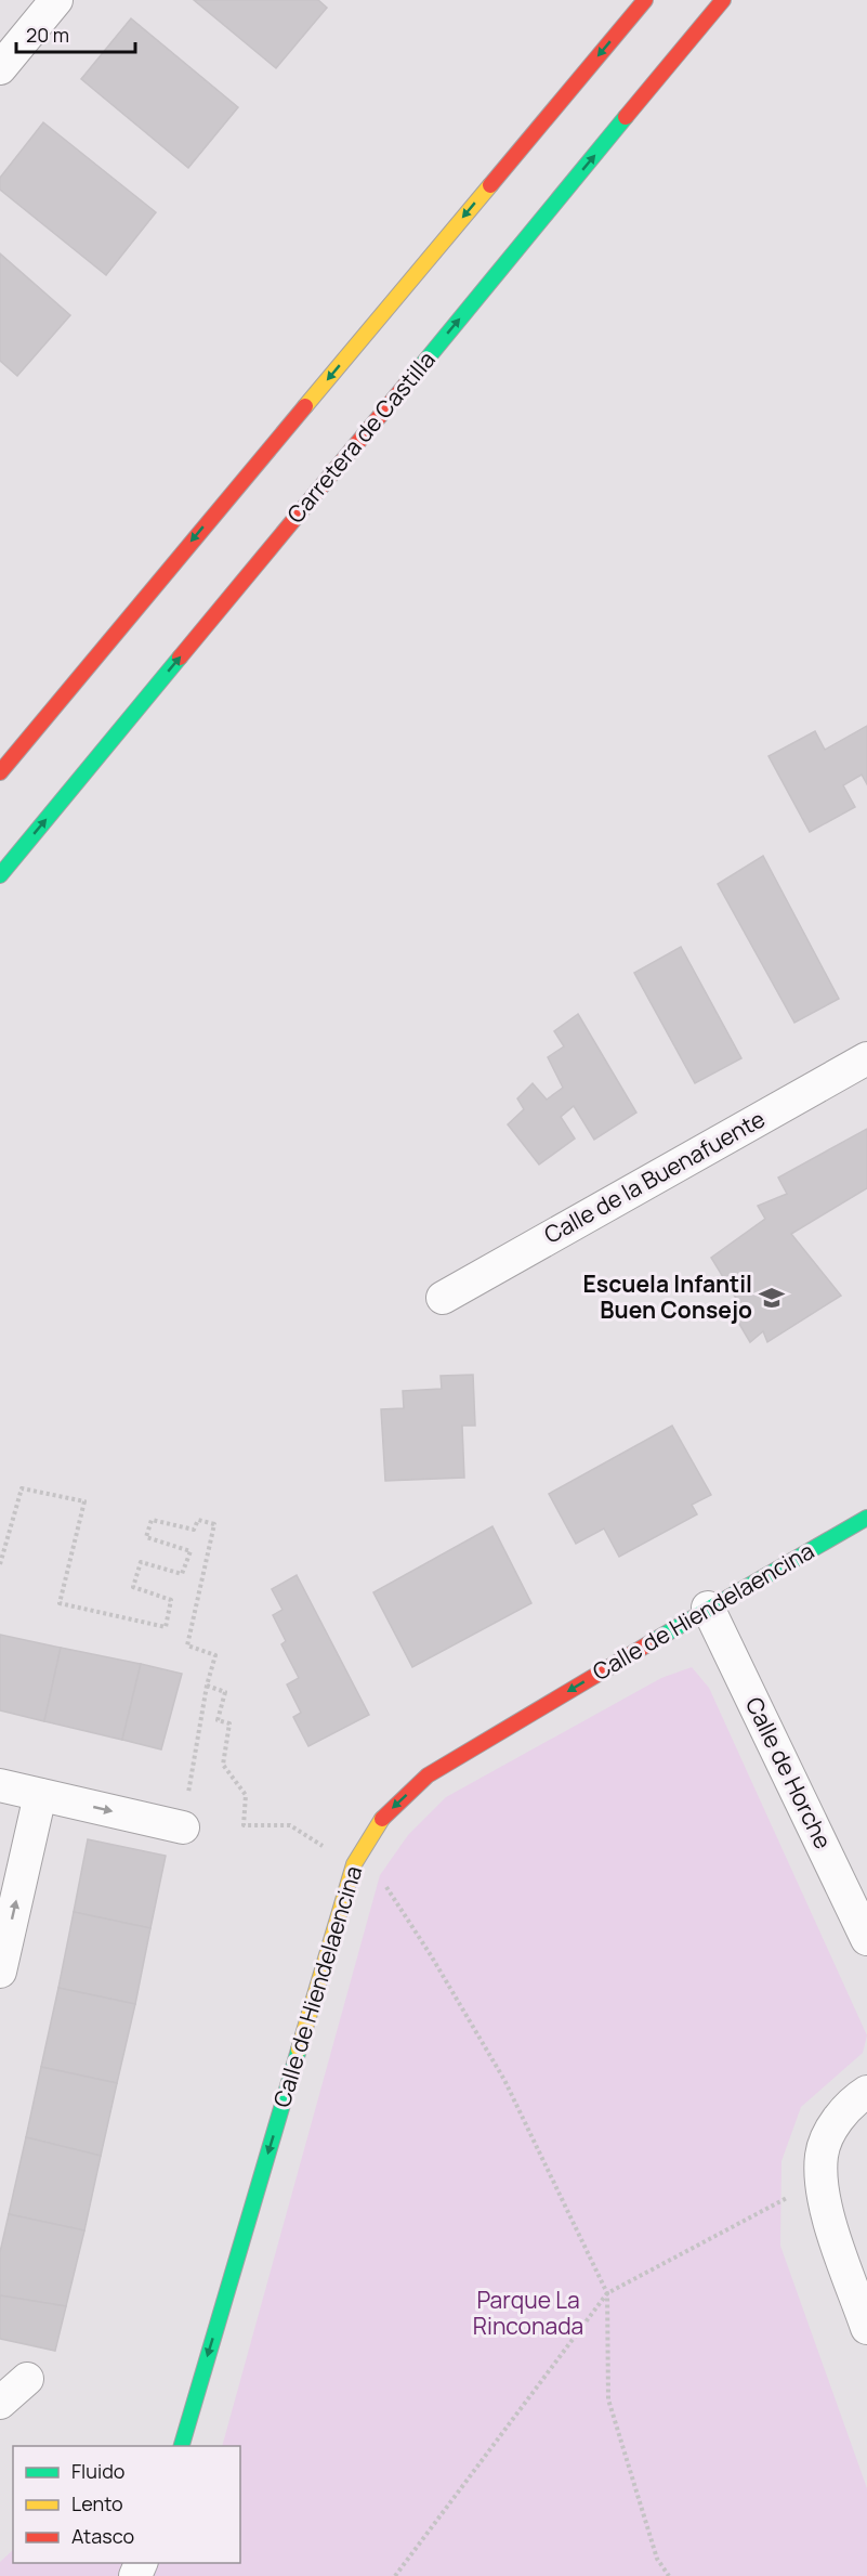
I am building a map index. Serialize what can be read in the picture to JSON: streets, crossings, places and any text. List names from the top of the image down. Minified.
{"streets":{"main road":["Carretera de Castilla","Calle de Hiendelaencina"],"street":["Calle de la Buenafuente","Calle de Horche"]},"crossings":[["Calle de Hiendelaencina","Calle de Horche"]],"one_way":["Calle de Hiendelaencina"],"parks":["Parque La Rinconada"],"places":{"school or university":["Escuela Infantil Buen Consejo"]},"legend":["Fluido","Lento","Atasco"],"scale_bar":"20 m"}
